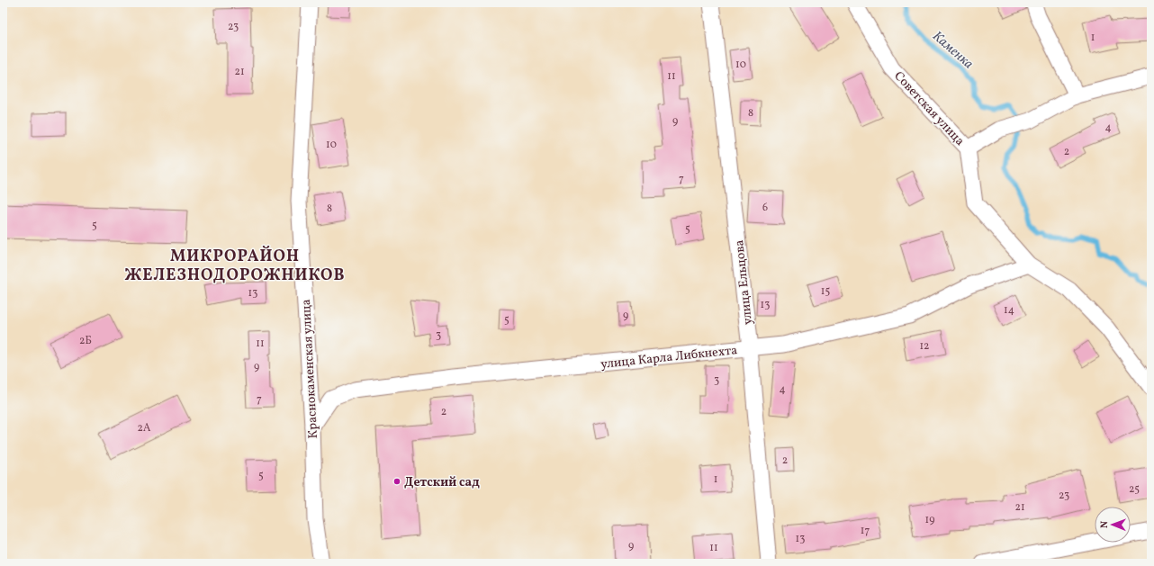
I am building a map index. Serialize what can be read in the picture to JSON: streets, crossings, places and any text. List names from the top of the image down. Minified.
{"streets":{"street":["Советская улица","улица Ельцова","улица Карла Либкнехта","Краснокаменская улица"]},"crossings":[["Советская улица","улица Карла Либкнехта"],["улица Ельцова","улица Карла Либкнехта"],["улица Карла Либкнехта","Краснокаменская улица"]],"districts":["МИКРОРАЙОН ЖЕЛЕЗНОДОРОЖНИКОВ"],"water":["Каменка"],"places":["Детский сад"],"house_numbers":["23","1","10","21","11","8","9","4","10","2","7","6","8","5","5","15","13","13","14","9","5","3","2Б","11","12","9","3","4","7","2","2А","2","5","1","25","23","21","19","17","13","9","11"],"north":"left"}
